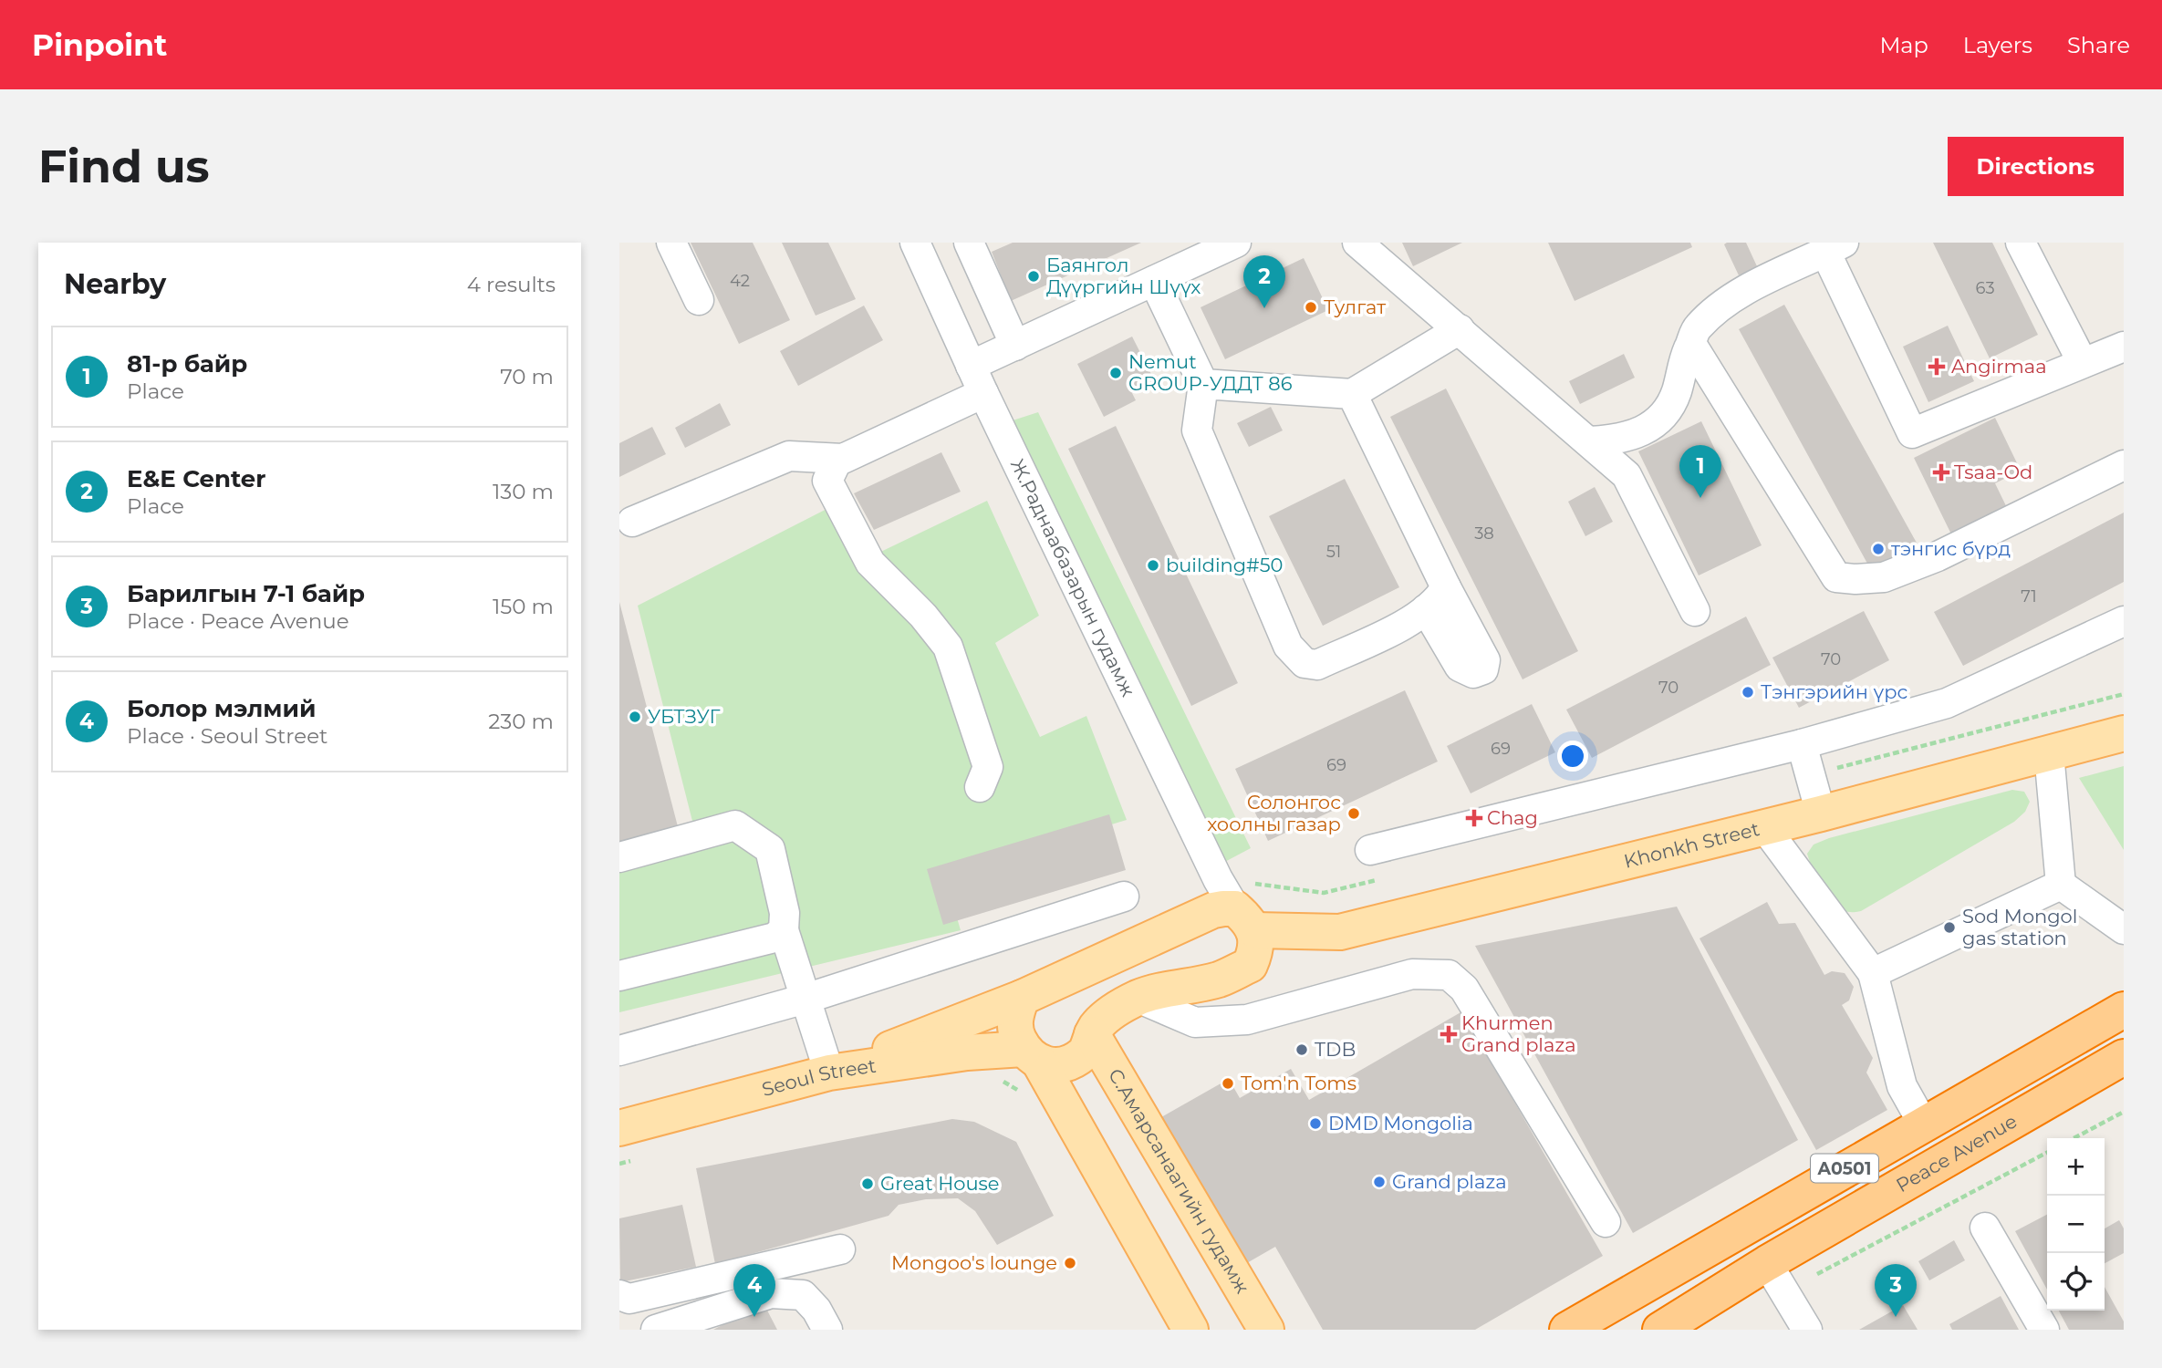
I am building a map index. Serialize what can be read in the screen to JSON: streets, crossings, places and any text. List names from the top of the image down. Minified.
{"streets":{"highway":["Peace Avenue","A0501"],"main road":["Khonkh Street","Seoul Street","С.Амарсанаагийн гудамж"],"street":["Ж.Раднаабазарын гудамж"]},"crossings":[["Ж.Раднаабазарын гудамж","Khonkh Street"],["Ж.Раднаабазарын гудамж","Seoul Street"],["Khonkh Street","Seoul Street"],["Seoul Street","С.Амарсанаагийн гудамж"]],"places":{"other":["Баянгол Дүүргийн Шүүх","Тулгат","Nemut GROUP-УДДТ 86","тэнгис бүрд","building#50","Тэнгэрийн үрс","УБТЗУГ","Солонгос хоолны газар","Sod Mongol gas station","TDB","Tom'n Toms","DMD Mongolia","Grand plaza","Great House","Mongoo's lounge"],"health":["Angirmaa","Tsaa-Od","Chag","Khurmen Grand plaza"]},"house_numbers":["42","63","38","51","71","70","70","69","69"],"page":{"header":"Pinpoint","nav":["Map","Layers","Share"],"buttons":"Directions","title":"Find us","heading":["Nearby","4 results"],"pins":["2","1","3","4"],"list":[{"mark":"1","name":"81-р байр","note":"Place","value":"70 m"},{"mark":"2","name":"E&E Center","note":"Place","value":"130 m"},{"mark":"3","name":"Барилгын 7-1 байр","note":"Place · Peace Avenue","value":"150 m"},{"mark":"4","name":"Болор мэлмий","note":"Place · Seoul Street","value":"230 m"}],"map_buttons":["+","−"]}}
